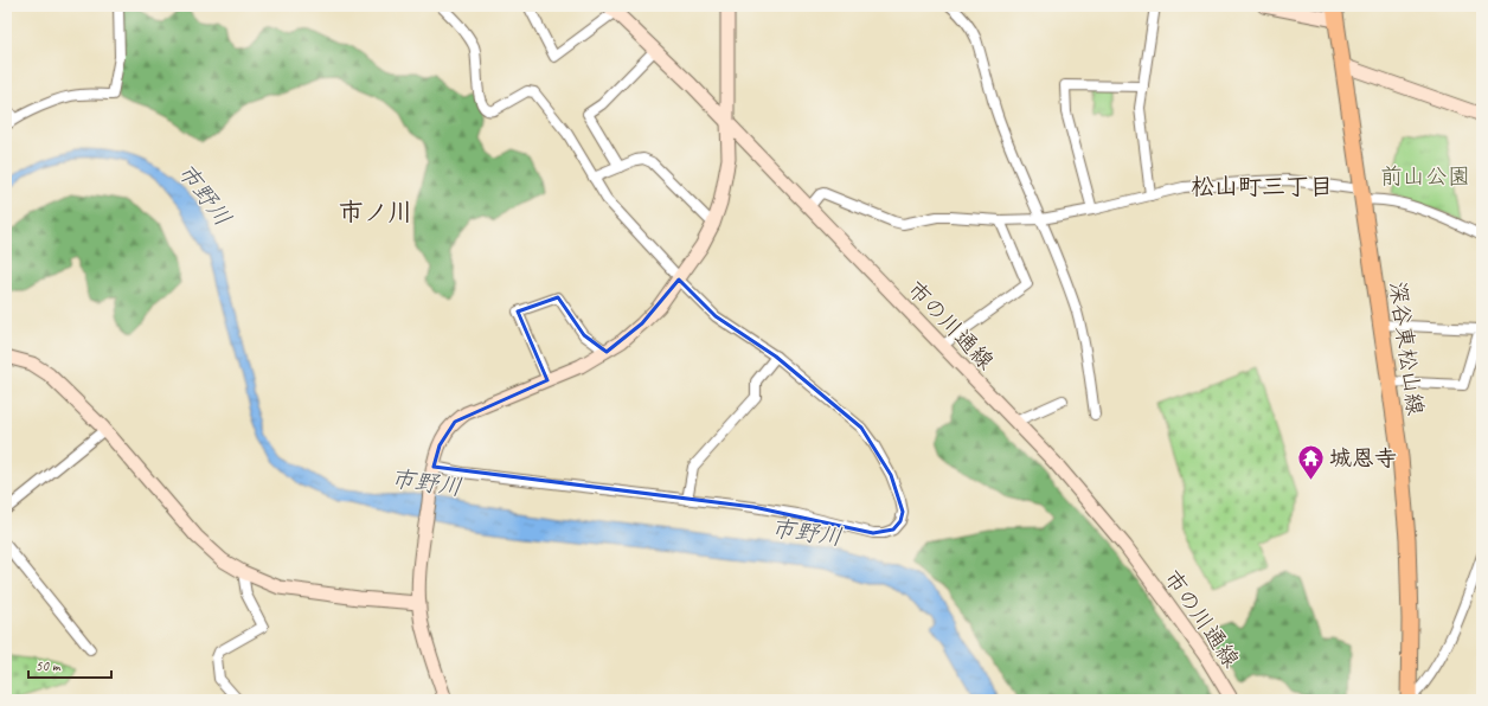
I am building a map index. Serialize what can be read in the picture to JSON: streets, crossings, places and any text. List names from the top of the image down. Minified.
{"streets":{"main road":["深谷東松山線"],"street":["市の川通線"]},"districts":["松山町三丁目","市ノ川"],"water":["市野川"],"parks":["前山公園"],"places":{"temple":["城恩寺"]},"scale_bar":"50 m"}
